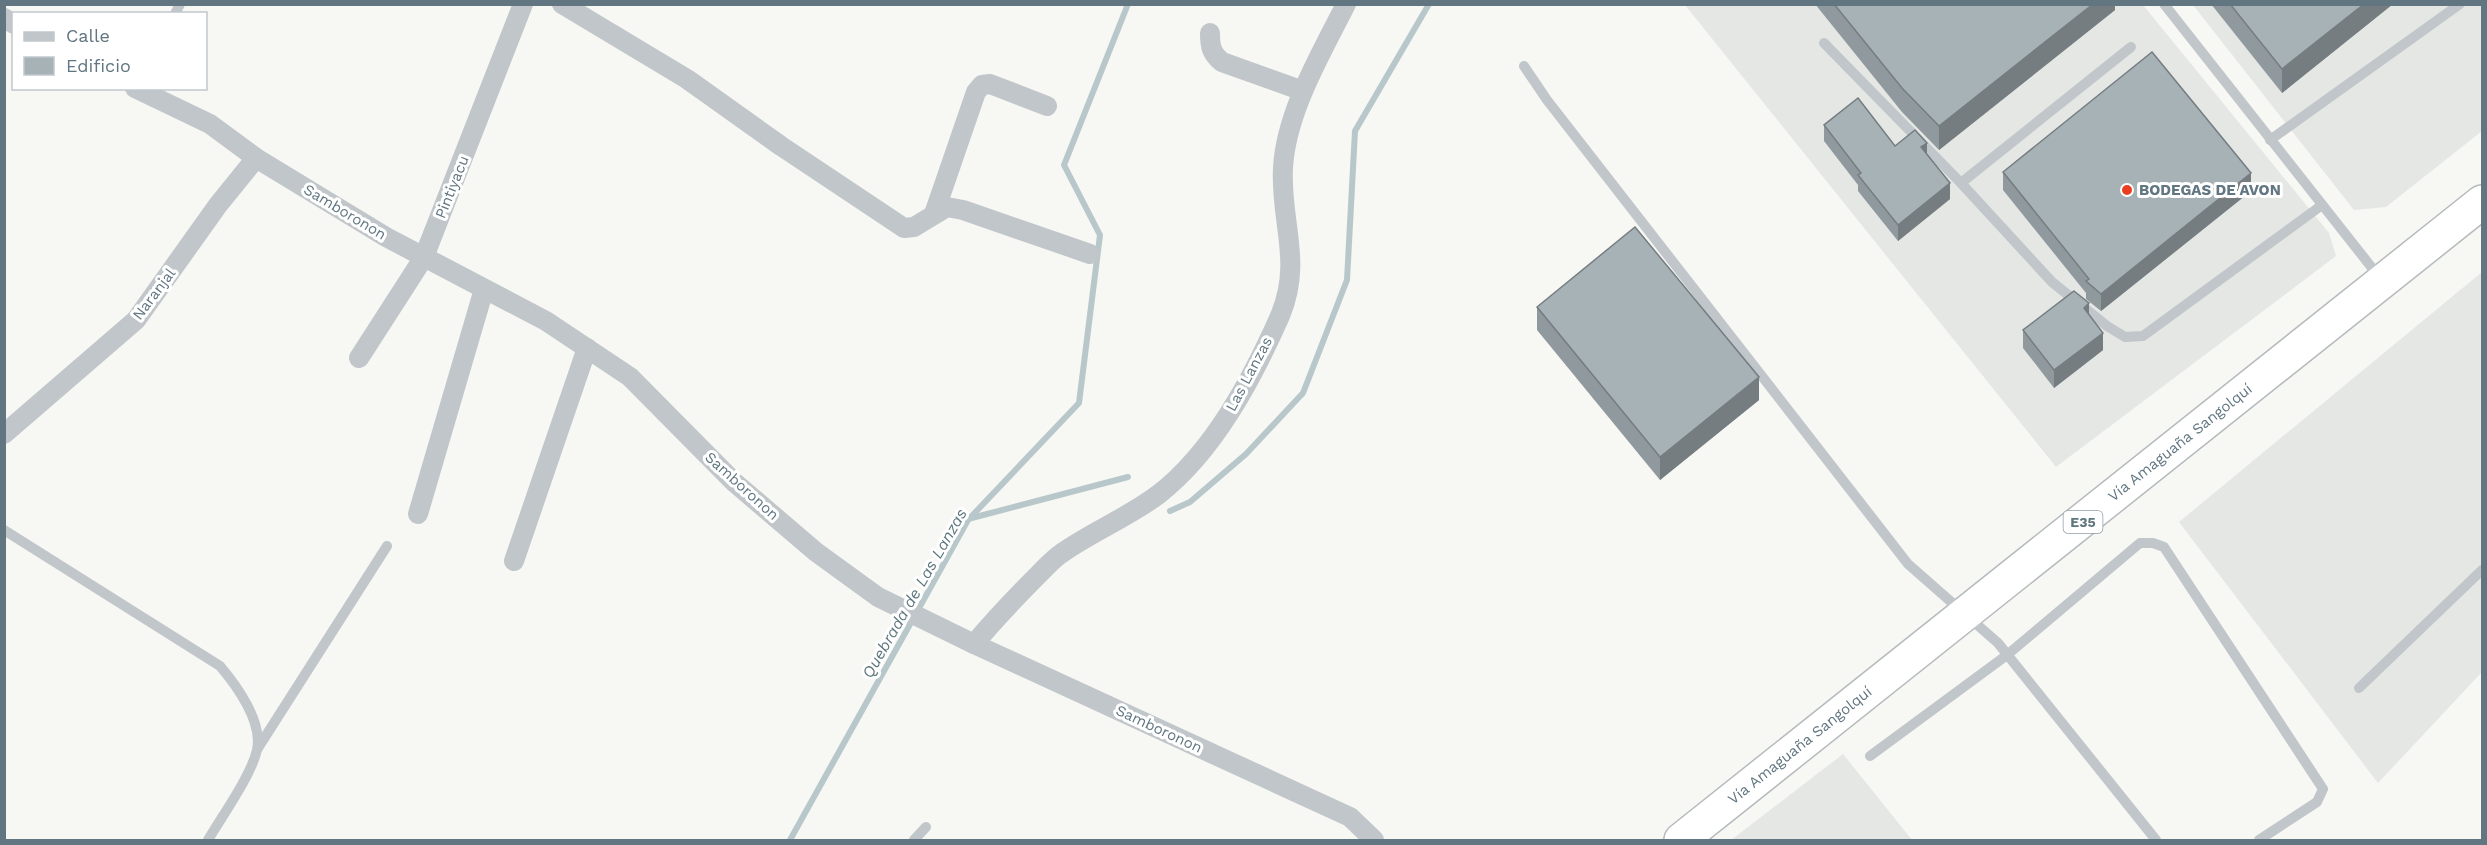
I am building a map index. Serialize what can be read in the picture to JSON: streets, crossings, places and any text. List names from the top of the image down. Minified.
{"streets":{"highway":["Vía Amaguaña Sangolquí","E35"],"street":["Pintiyacu","Samboronon","Naranjal","Las Lanzas"]},"crossings":[["Pintiyacu","Samboronon"],["Samboronon","Naranjal"],["Samboronon","Las Lanzas"]],"water":["Quebrada de Las Lanzas"],"places":["BODEGAS DE AVON"],"legend":["Calle","Edificio"]}
